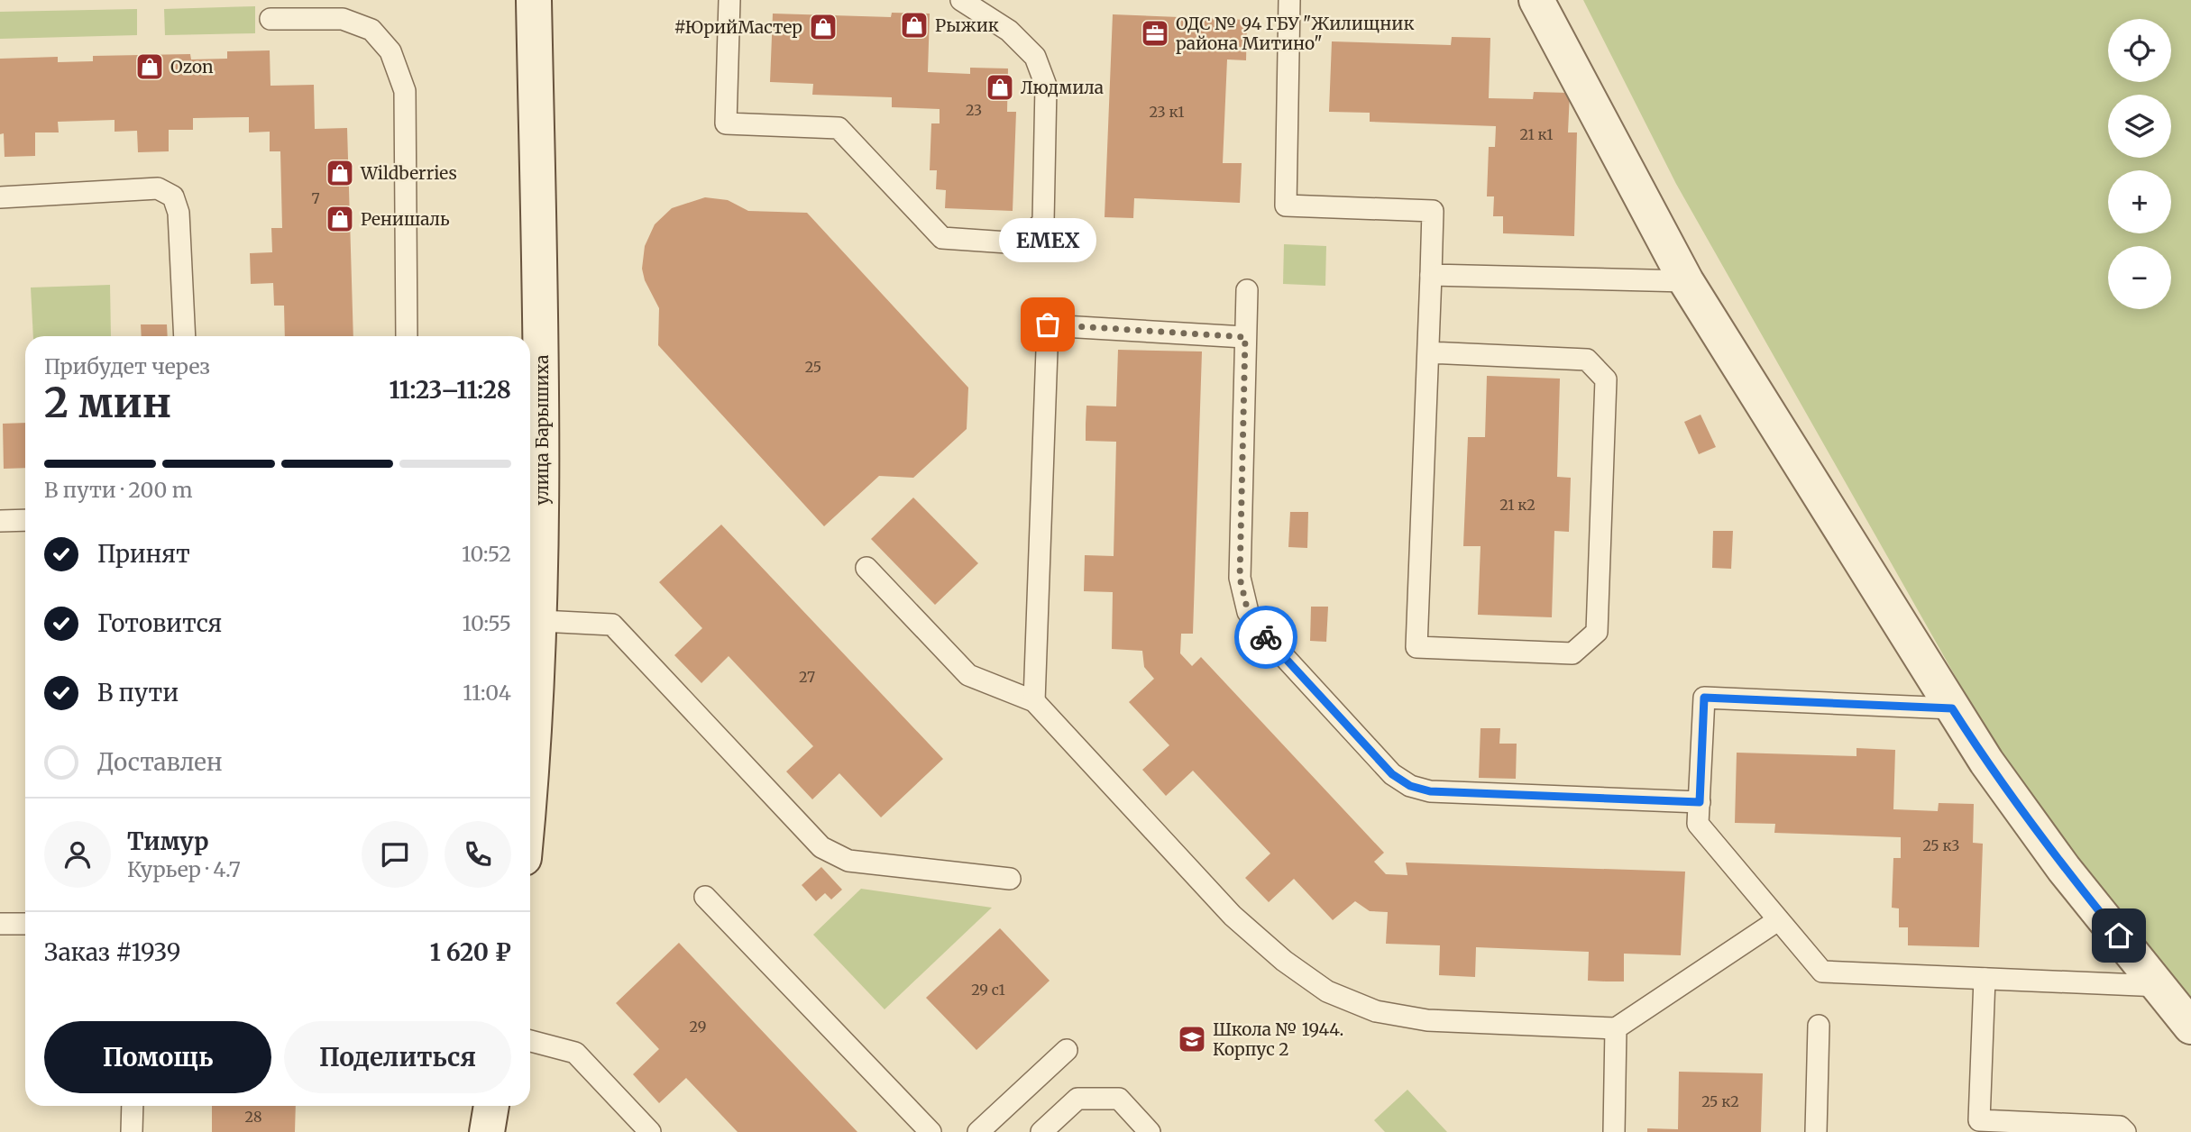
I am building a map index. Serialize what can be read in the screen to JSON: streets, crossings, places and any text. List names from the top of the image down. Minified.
{"streets":{"street":["улица Барышиха"]},"places":{"shop":["Рыжик","#ЮрийМастер","Ozon","Людмила","Wildberries","Ренишаль"],"office":["ОДС № 94 ГБУ \"Жилищник района Митино\""],"other":["EMEX"],"school or university":["Школа № 1944. Корпус 2"]},"house_numbers":["23","23 к1","21 к1","7","25","21 к2","27","25 к3","29 с1","29","25 к2","28"],"page":{"map_buttons":["+","−"],"bubble":"EMEX","heading":["2 мин","Прибудет через","11:23–11:28"],"panel":["Тимур","Курьер · 4.7","Заказ #1939","1 620 ₽"],"bar":"В пути · 200 m","list":[["Принят","10:52"],["Готовится","10:55"],["В пути","11:04"],"Доставлен"],"buttons":["Помощь","Поделиться"]}}
